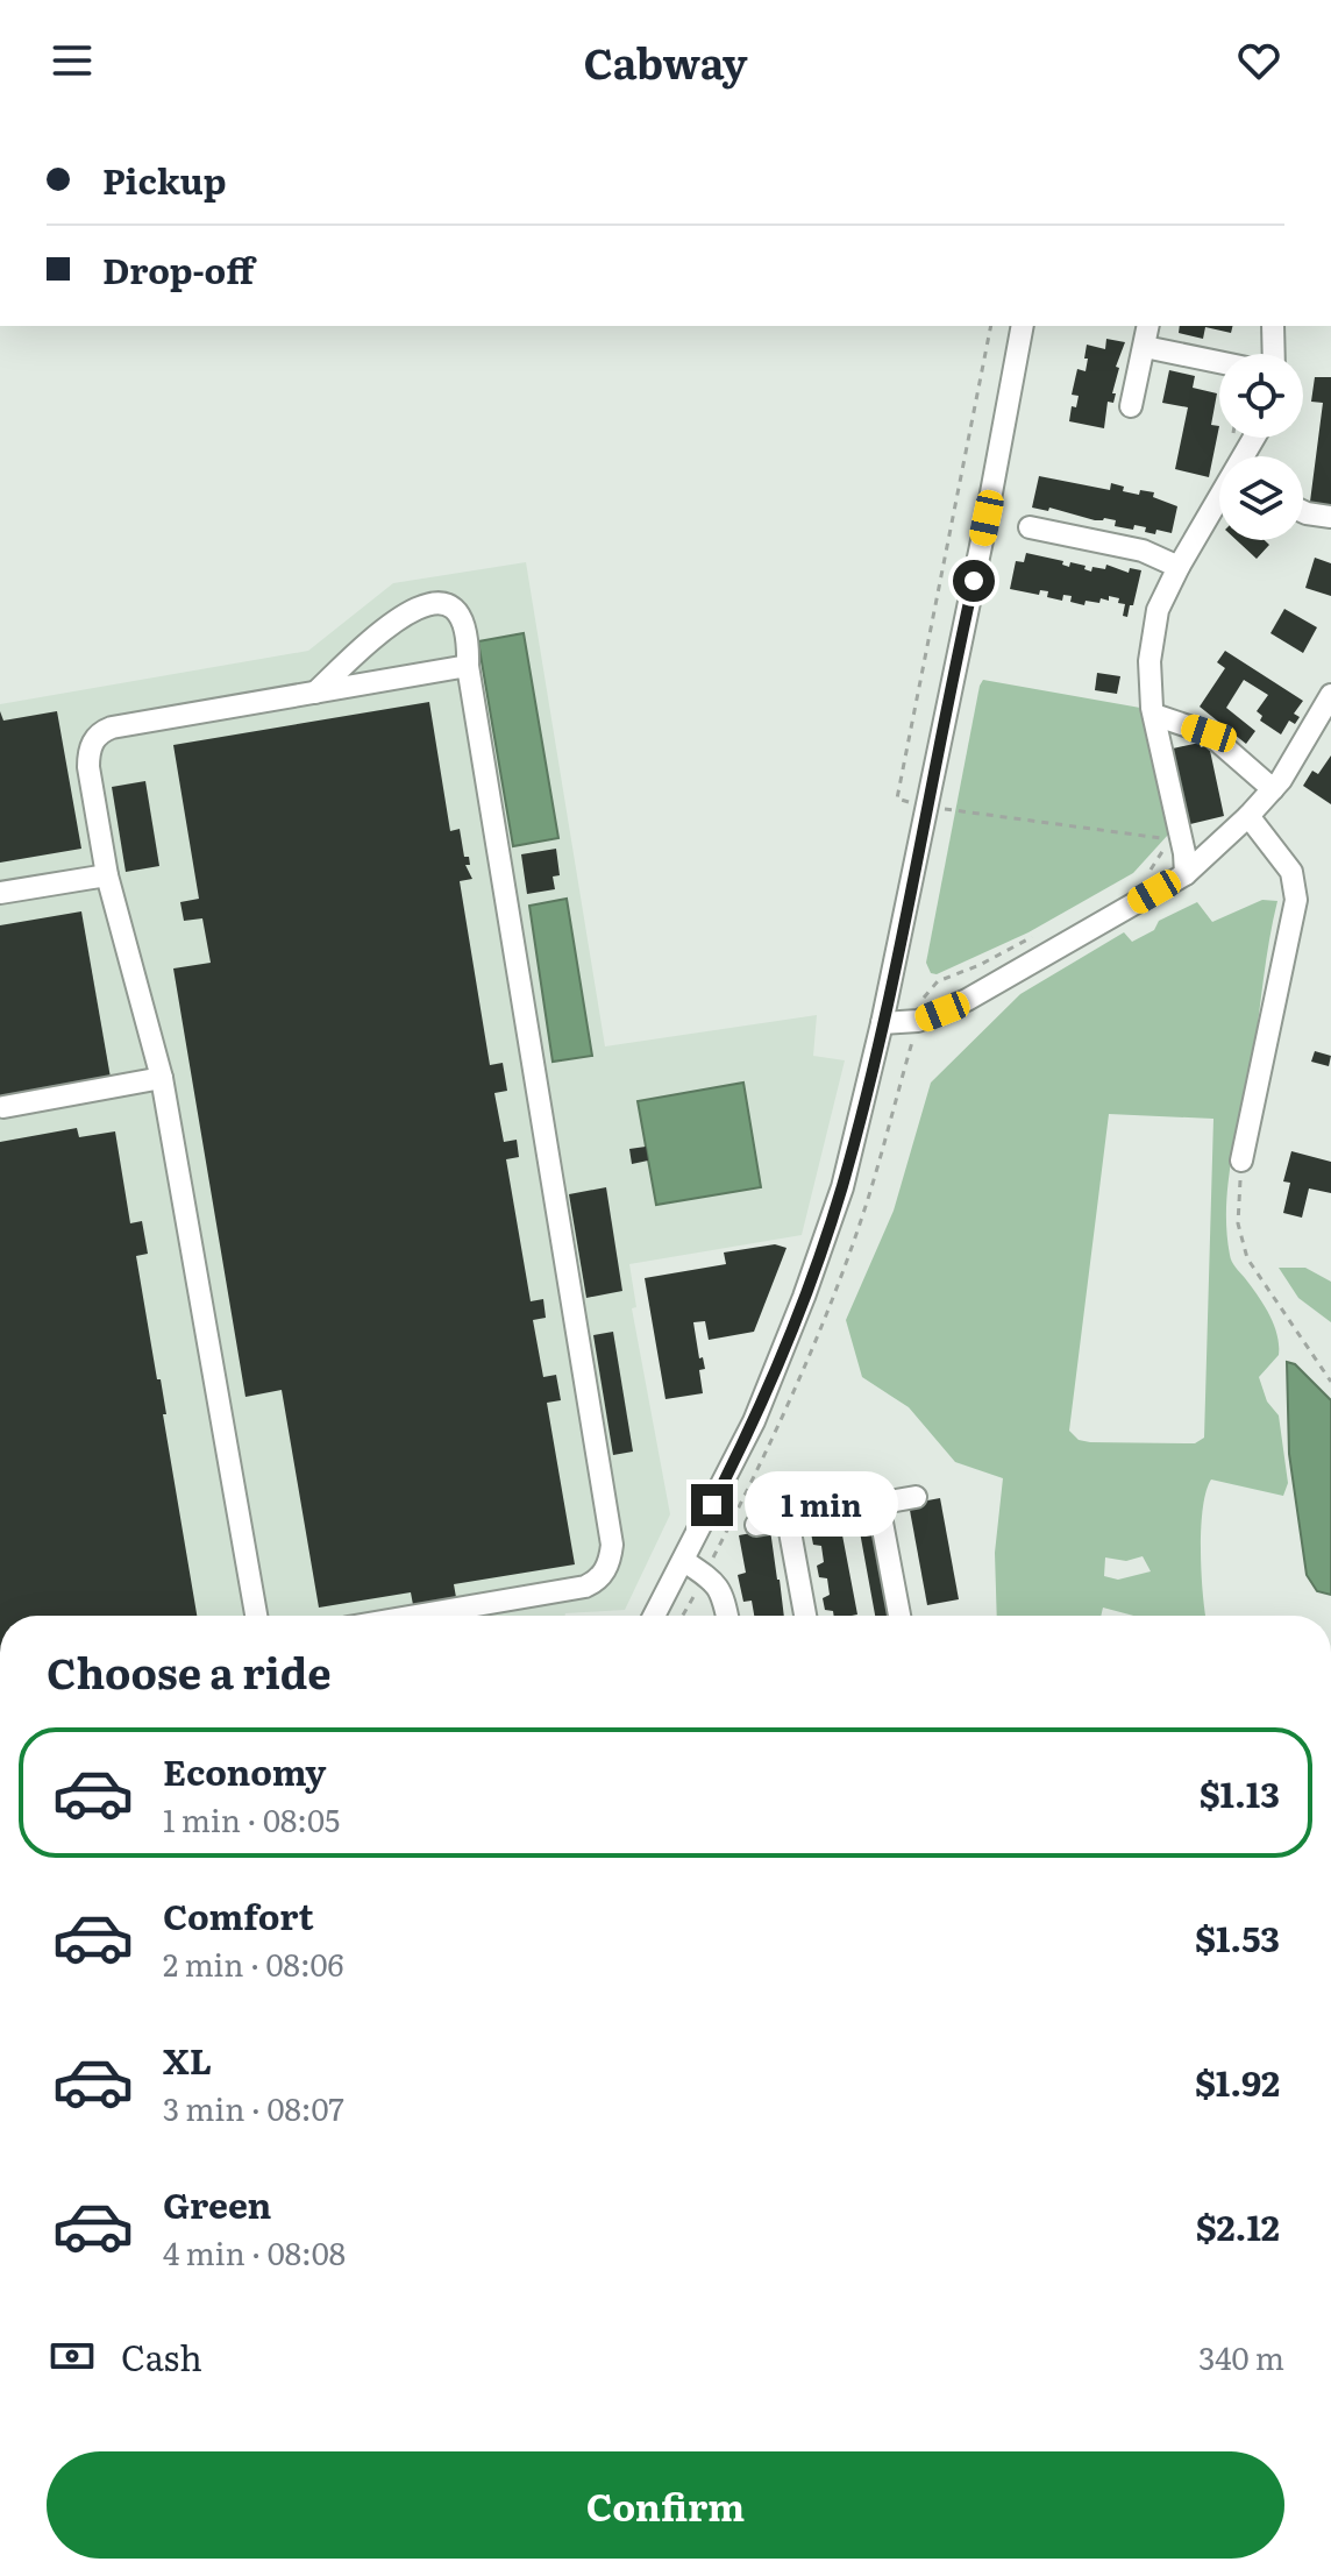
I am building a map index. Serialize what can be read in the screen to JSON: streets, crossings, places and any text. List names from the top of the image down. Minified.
{"page":{"header":"Cabway","banner":["Pickup","Drop-off"],"bubble":"1 min","heading":"Choose a ride","list":[{"name":"Economy","note":"1 min · 08:05","value":"$1.13"},{"name":"Comfort","note":"2 min · 08:06","value":"$1.53"},{"name":"XL","note":"3 min · 08:07","value":"$1.92"},{"name":"Green","note":"4 min · 08:08","value":"$2.12"}],"pay":["Cash","340 m"],"buttons":"Confirm"}}
